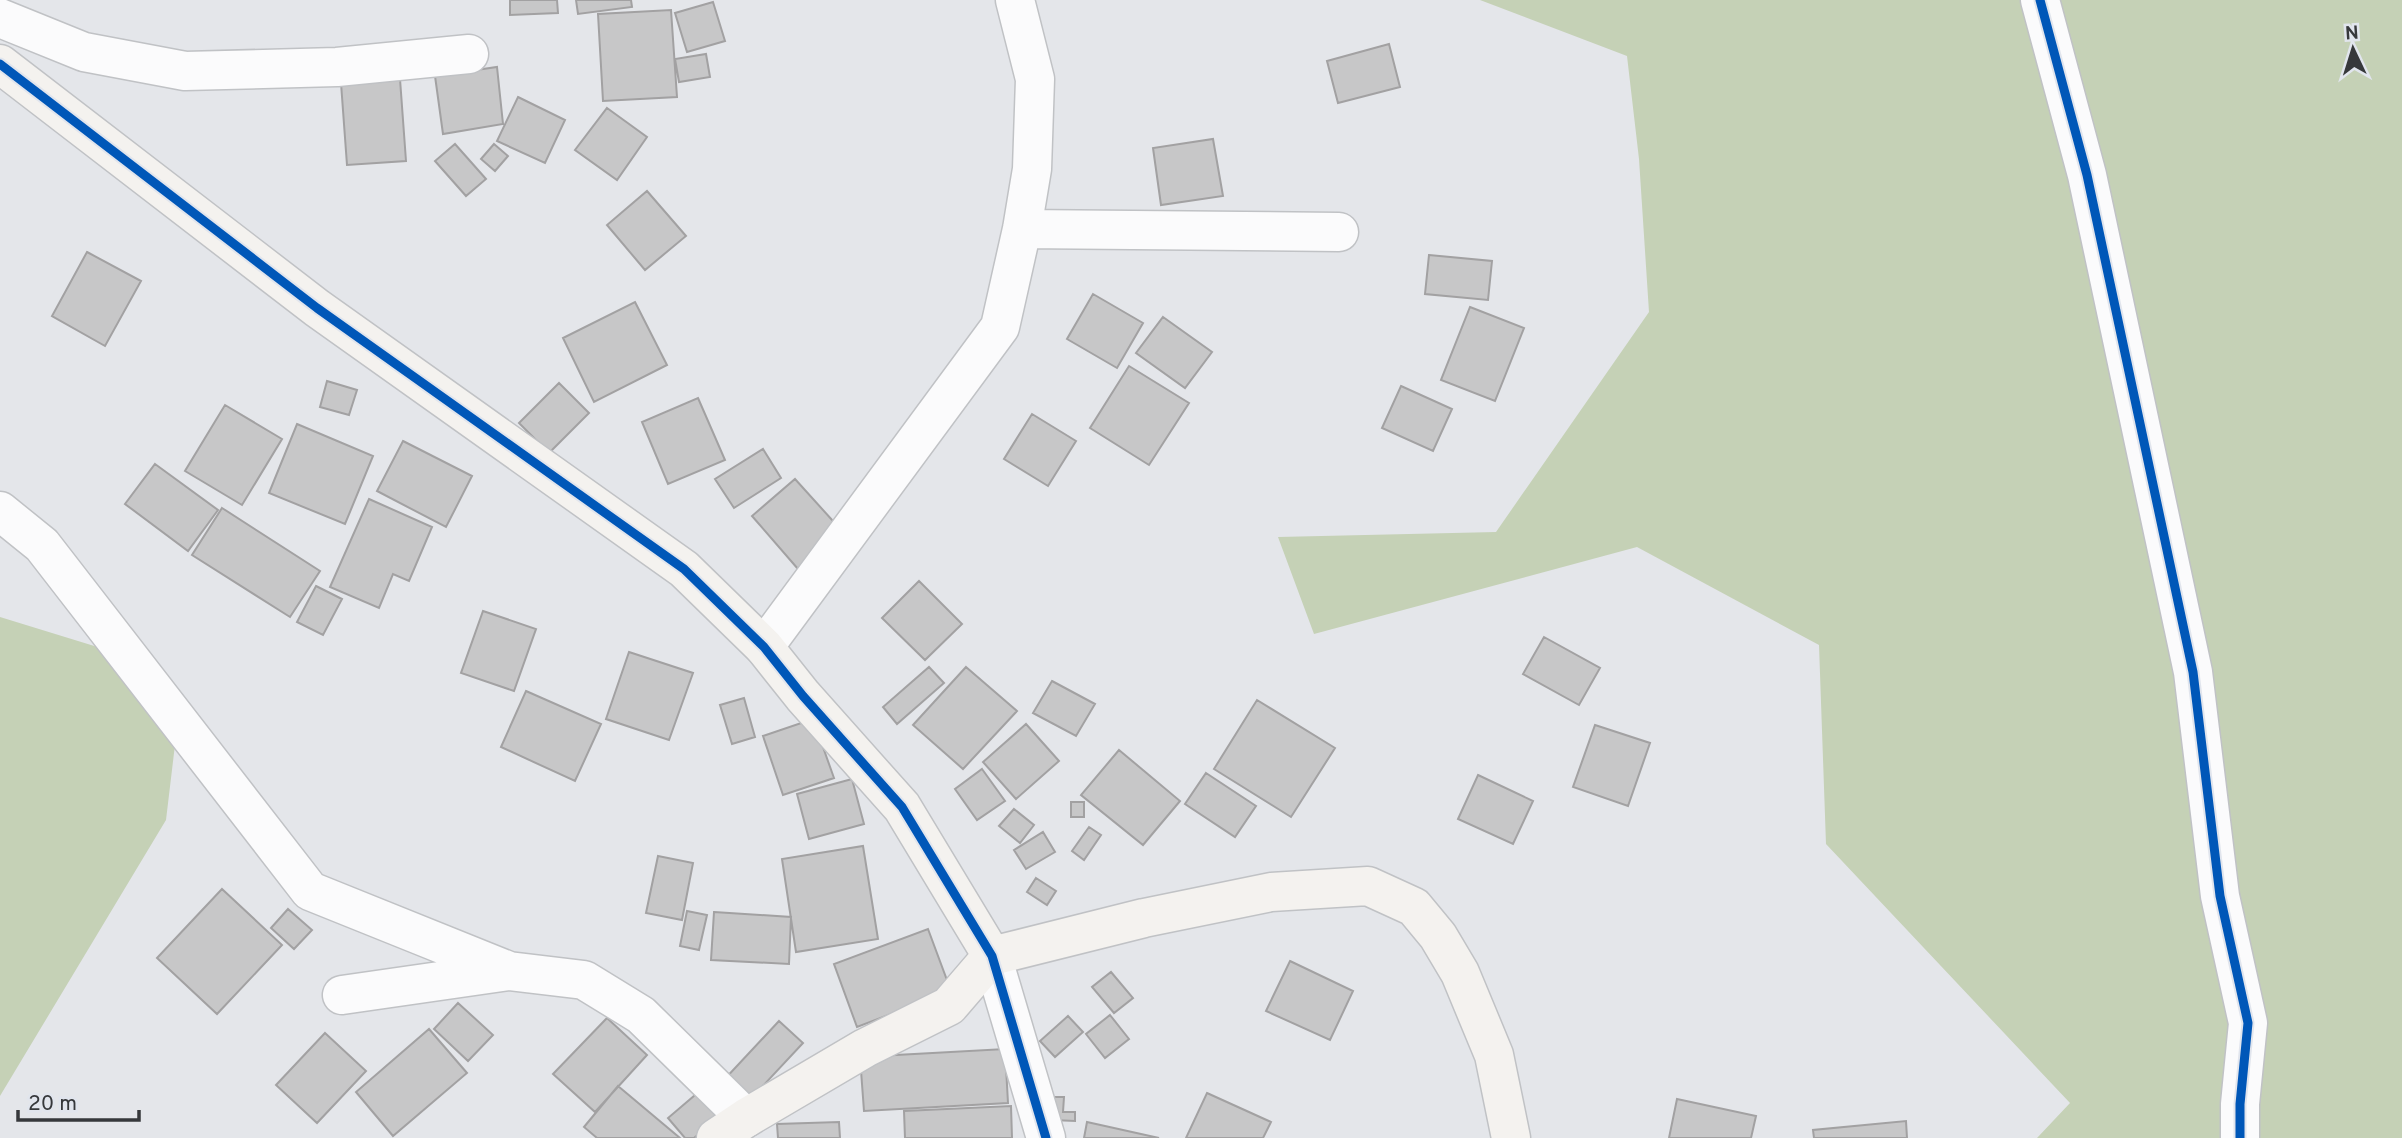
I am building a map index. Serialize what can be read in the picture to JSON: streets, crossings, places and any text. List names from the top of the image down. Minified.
{"scale_bar":"20 m","north":"top"}
